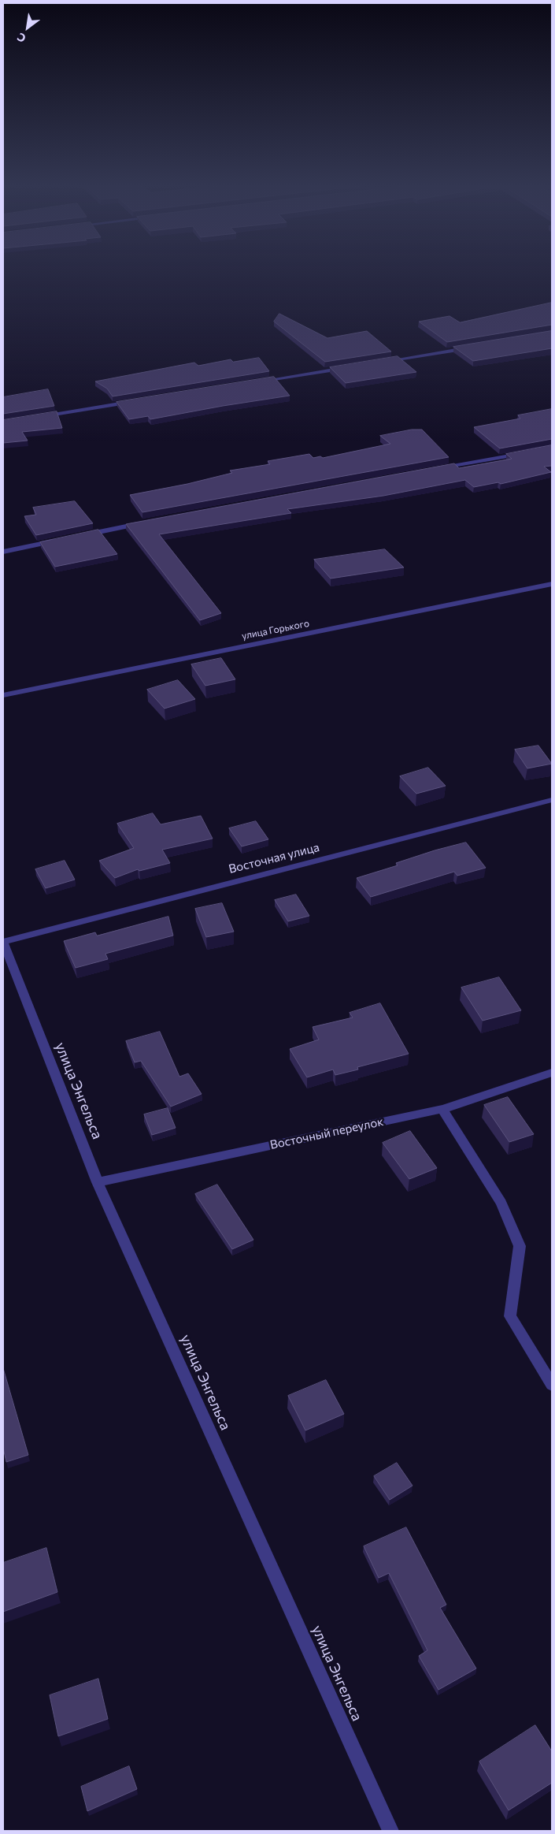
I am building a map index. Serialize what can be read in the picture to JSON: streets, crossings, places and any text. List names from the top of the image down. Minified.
{"streets":{"street":["улица Горького","Восточная улица","улица Энгельса","Восточный переулок"]},"crossings":[["Восточная улица","улица Энгельса"],["улица Энгельса","Восточный переулок"]],"north":"bottom left"}
